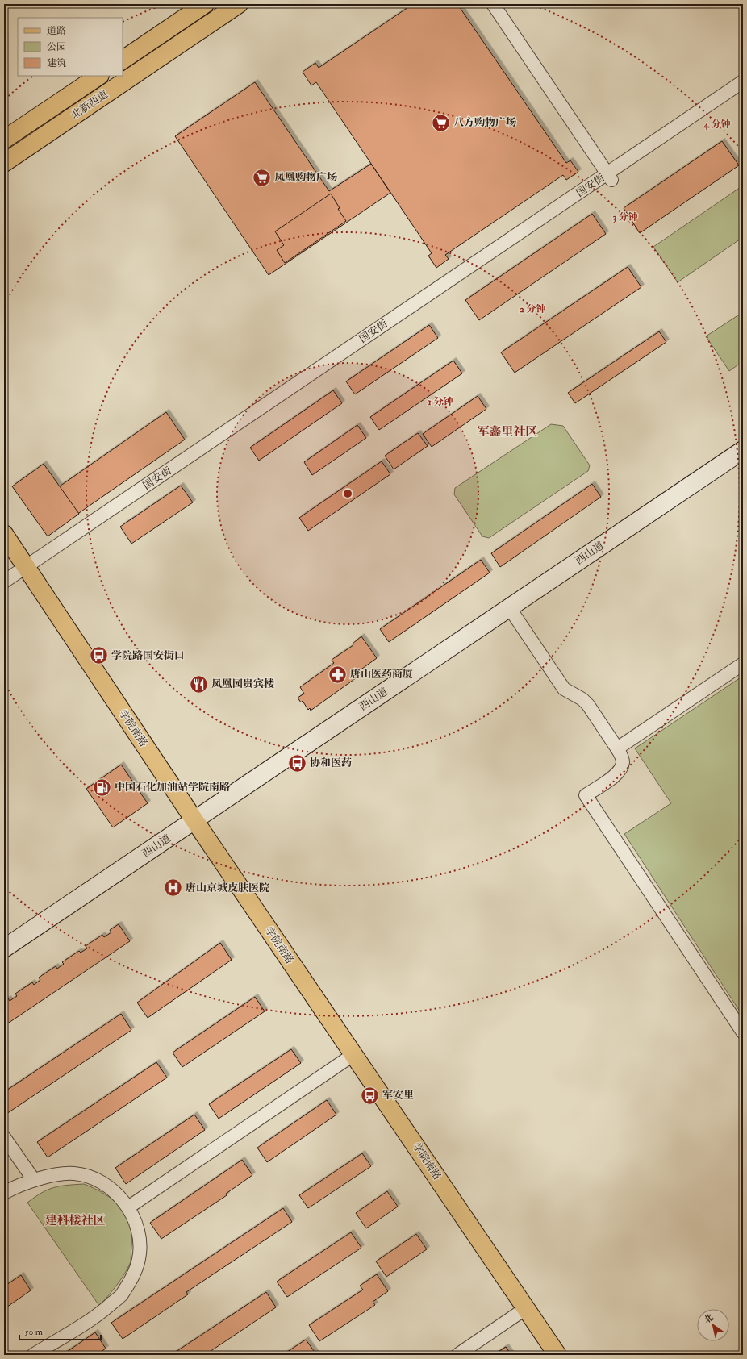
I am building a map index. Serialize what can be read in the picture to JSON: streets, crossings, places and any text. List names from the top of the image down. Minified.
{"streets":{"main road":["北新西道","学院南路"],"street":["国安街","西山道"]},"crossings":[["国安街","学院南路"],["西山道","学院南路"]],"districts":["军鑫里社区","建科楼社区"],"places":{"supermarket":["八方购物广场","凤凰购物广场"],"bus stop":["学院路国安街口","协和医药","军安里"],"pharmacy":["唐山医药商厦"],"restaurant":["凤凰园贵宾楼"],"fuel station":["中国石化加油站学院南路"],"hospital":["唐山京城皮肤医院"]},"legend":["道路","公园","建筑"],"scale_bar":"50 m","north":"top left","rings":["4 分钟","3 分钟","2 分钟","1 分钟"]}
